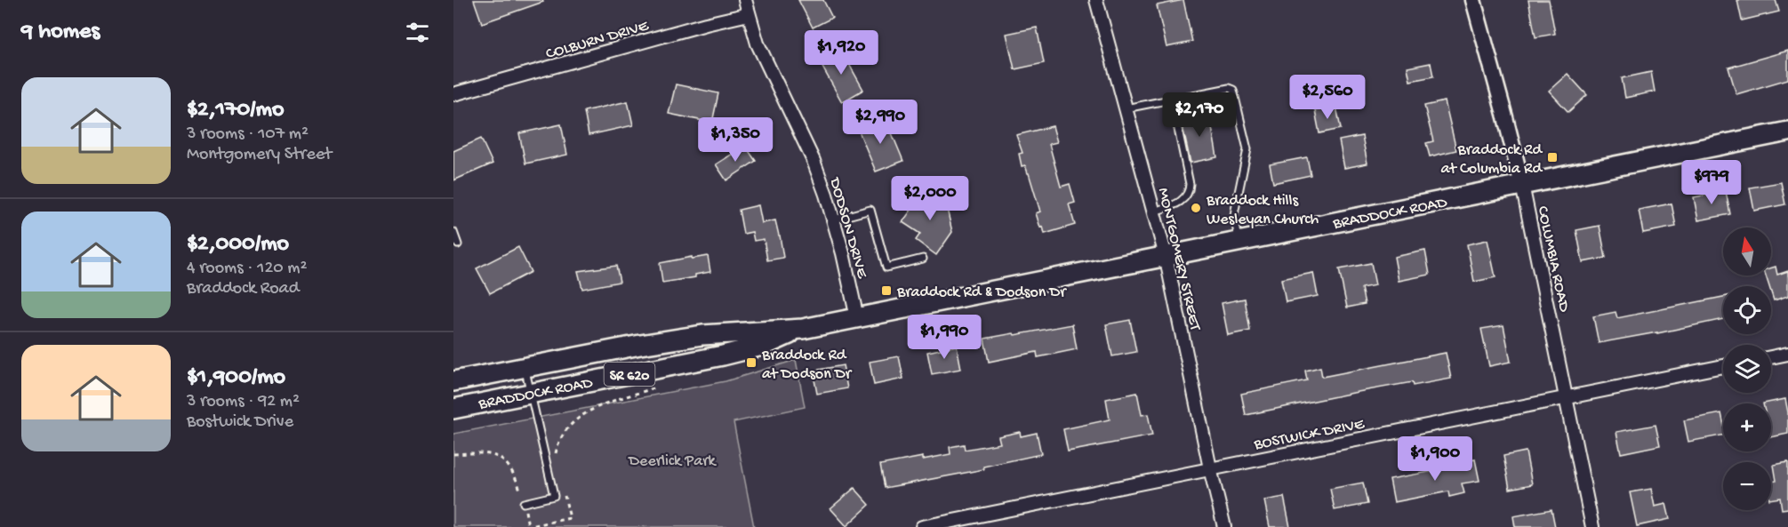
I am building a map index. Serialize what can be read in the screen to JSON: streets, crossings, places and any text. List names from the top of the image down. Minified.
{"streets":{"main road":["BRADDOCK ROAD","SR 620"],"street":["COLBURN DRIVE","DODSON DRIVE","MONTGOMERY STREET","COLUMBIA ROAD","BOSTWICK DRIVE"]},"crossings":[["COLBURN DRIVE","DODSON DRIVE"],["BRADDOCK ROAD","DODSON DRIVE"],["BRADDOCK ROAD","MONTGOMERY STREET"],["BRADDOCK ROAD","COLUMBIA ROAD"],["MONTGOMERY STREET","BOSTWICK DRIVE"],["COLUMBIA ROAD","BOSTWICK DRIVE"]],"parks":["Deerlick Park"],"places":{"transit":["Braddock Rd at Columbia Rd","Braddock Rd & Dodson Dr","Braddock Rd at Dodson Dr"],"other":["Braddock Hills Wesleyan Church"]},"north":"top","page":{"heading":"9 homes","price":["$1,920","$2,560","$2,170","$2,990","$1,350","$979","$2,000","$1,990","$1,900"],"list":[{"name":"$2,170/mo","note":"3 rooms · 107 m² · Montgomery Street"},{"name":"$2,000/mo","note":"4 rooms · 120 m² · Braddock Road"},{"name":"$1,900/mo","note":"3 rooms · 92 m² · Bostwick Drive"}],"map_buttons":["+","−"]}}
